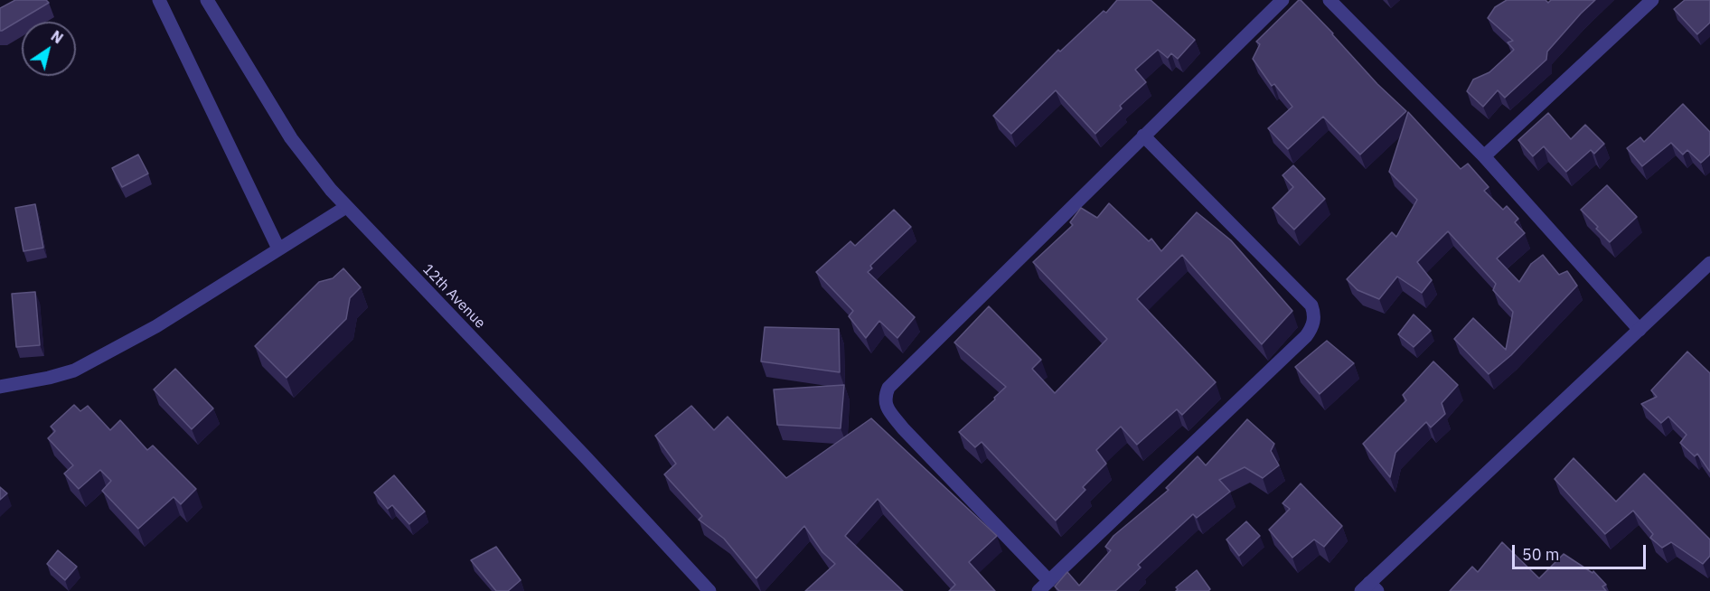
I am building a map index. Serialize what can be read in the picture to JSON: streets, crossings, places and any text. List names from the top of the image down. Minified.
{"streets":{"street":["12th Avenue"]},"scale_bar":"50 m","north":"top right"}
